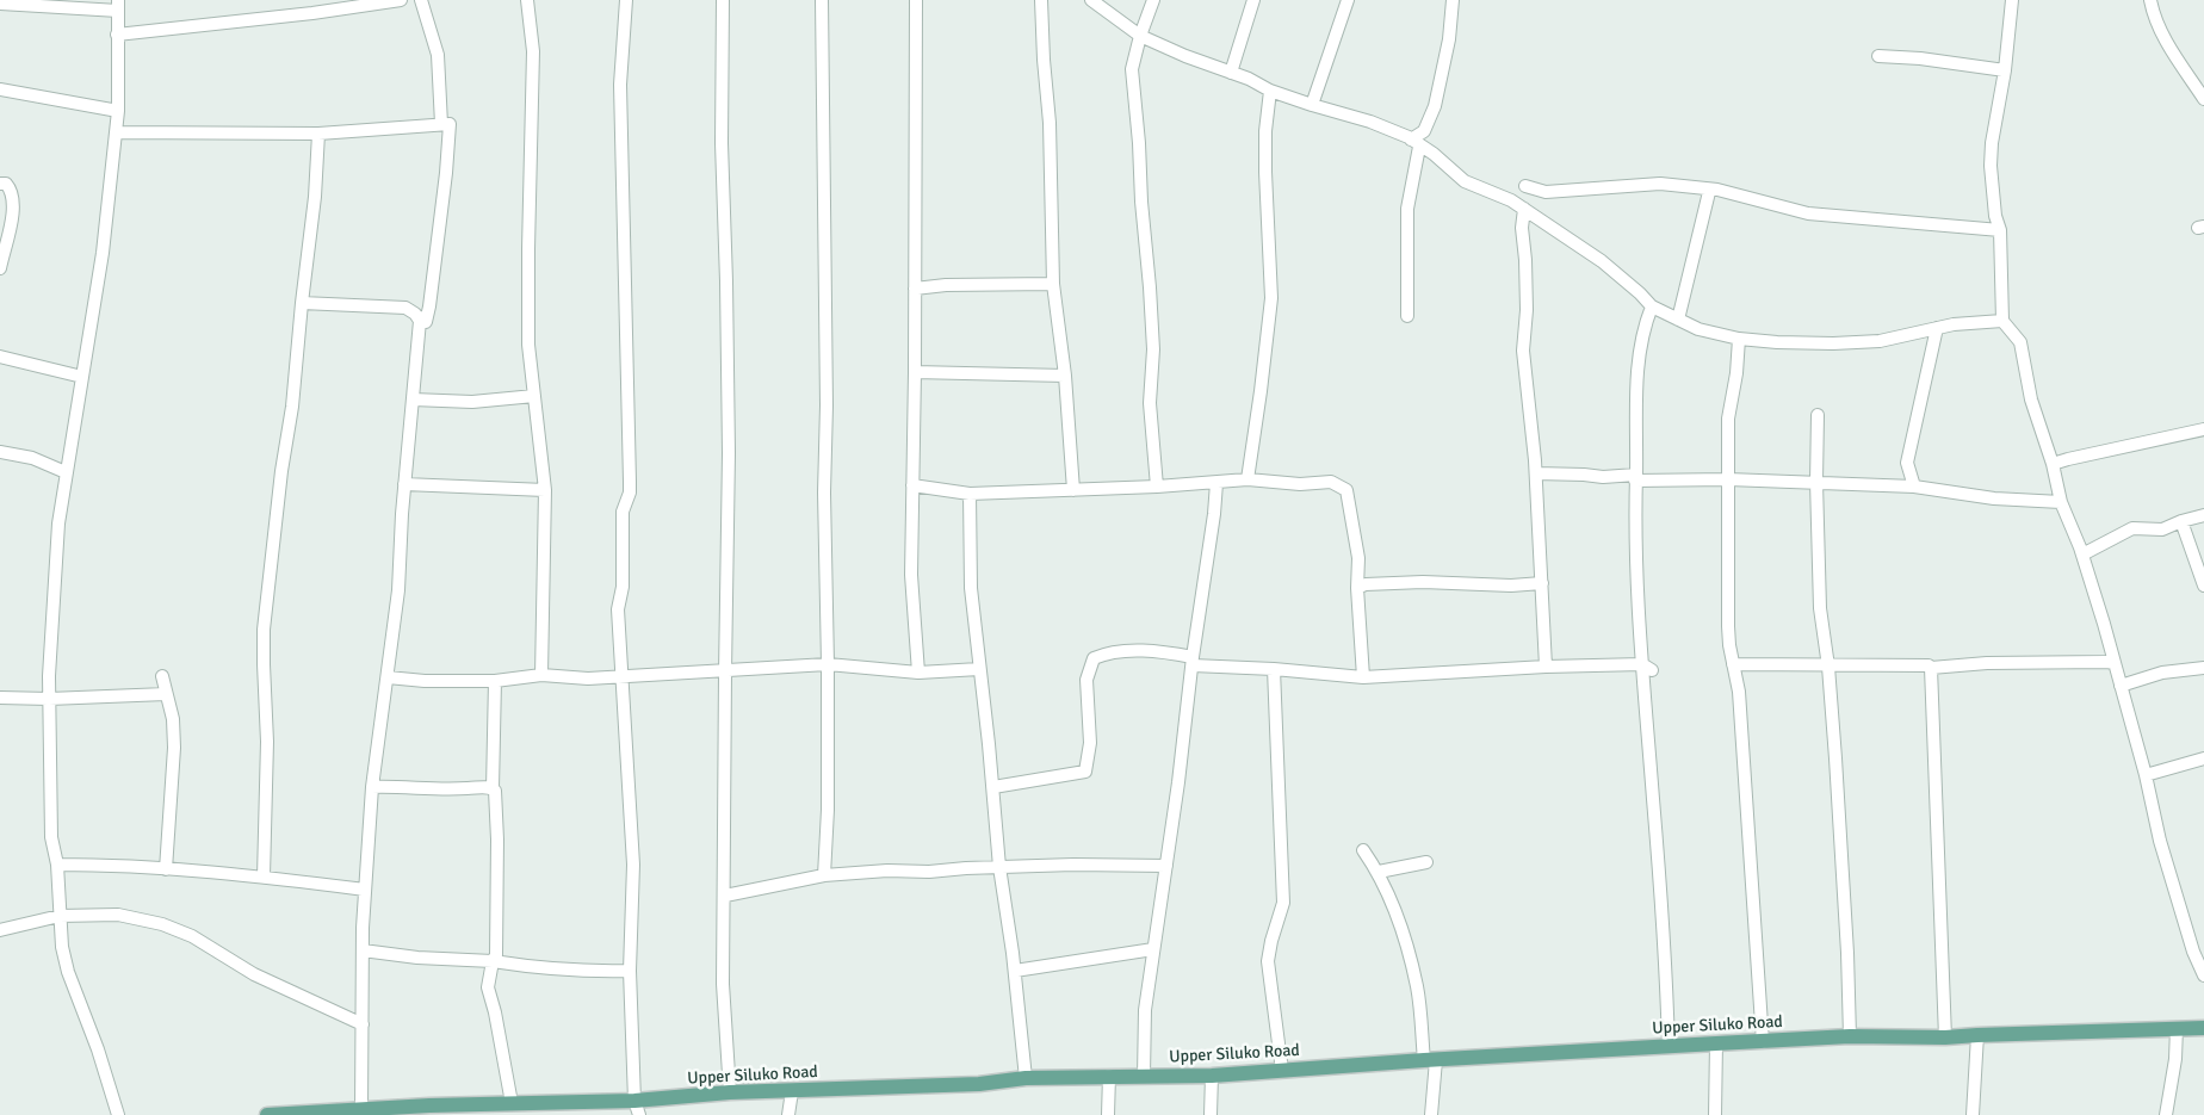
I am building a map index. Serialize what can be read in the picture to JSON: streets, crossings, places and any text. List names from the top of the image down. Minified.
{"streets":{"main road":["Upper Siluko Road"]}}
